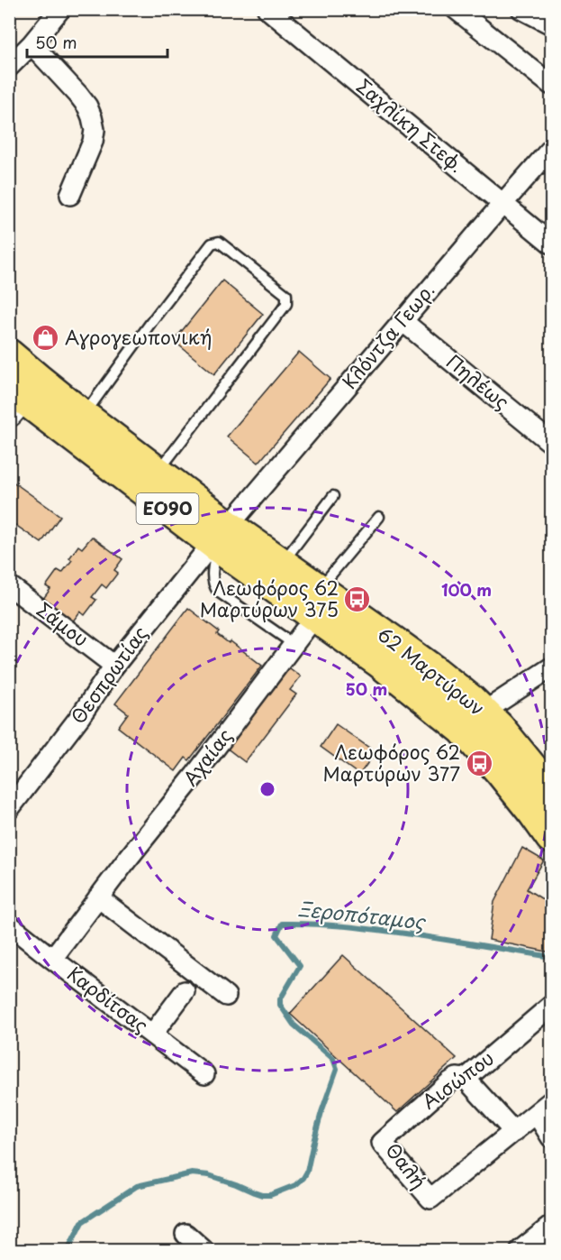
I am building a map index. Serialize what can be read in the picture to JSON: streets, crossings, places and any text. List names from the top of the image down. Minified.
{"streets":{"main road":["ΕΟ90","62 Μαρτύρων"],"street":["Σαχλίκη Στεφ.","Κλόντζα Γεωρ.","Πηλέως","Σάμου","Θεσπρωτίας","Αχαίας","Καρδίτσας","Αισώπου","Θαλή"]},"crossings":[["Σαχλίκη Στεφ.","Κλόντζα Γεωρ."],["Κλόντζα Γεωρ.","Πηλέως"],["Κλόντζα Γεωρ.","62 Μαρτύρων"],["Κλόντζα Γεωρ.","Θεσπρωτίας"],["Σάμου","Θεσπρωτίας"],["62 Μαρτύρων","Θεσπρωτίας"],["62 Μαρτύρων","Αχαίας"],["Αχαίας","Καρδίτσας"],["Αισώπου","Θαλή"]],"water":["Ξεροπόταμος"],"places":{"shop":["Αγρογεωπονική"],"bus stop":["Λεωφόρος 62 Μαρτύρων 375","Λεωφόρος 62 Μαρτύρων 377"]},"scale_bar":"50 m","rings":["100 m","50 m"]}
